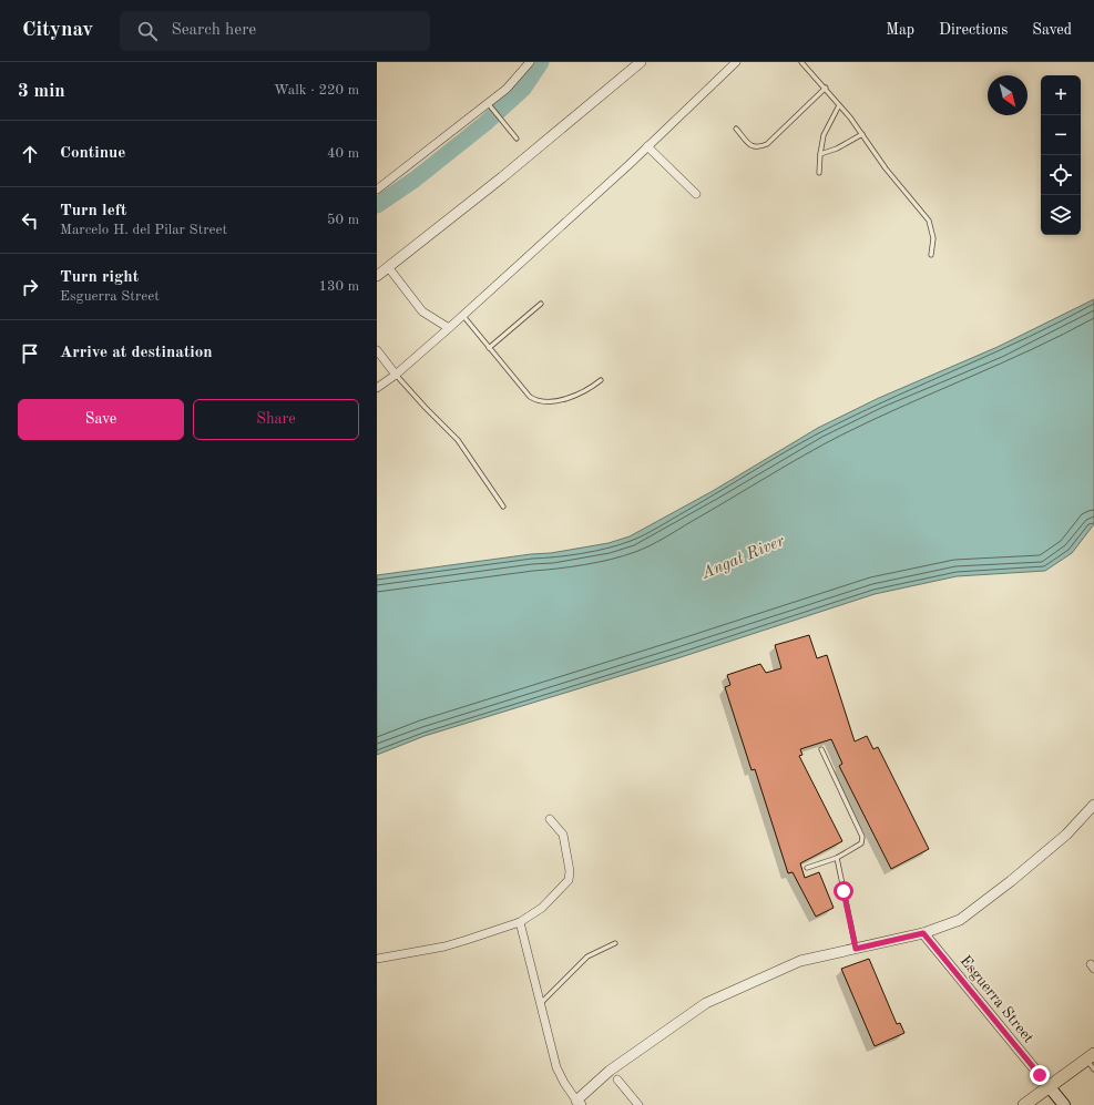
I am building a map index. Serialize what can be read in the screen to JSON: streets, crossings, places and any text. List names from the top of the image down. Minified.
{"streets":{"main road":["Esguerra Street"]},"water":["Angat River"],"north":"bottom right","page":{"header":"Citynav","search":"Search here","nav":["Map","Directions","Saved"],"heading":["3 min","Walk · 220 m"],"map_buttons":["+","−"],"list":[["Continue","40 m"],["Turn left","Marcelo H. del Pilar Street","50 m"],["Turn right","Esguerra Street","130 m"],"Arrive at destination"],"buttons":["Save","Share"]}}
